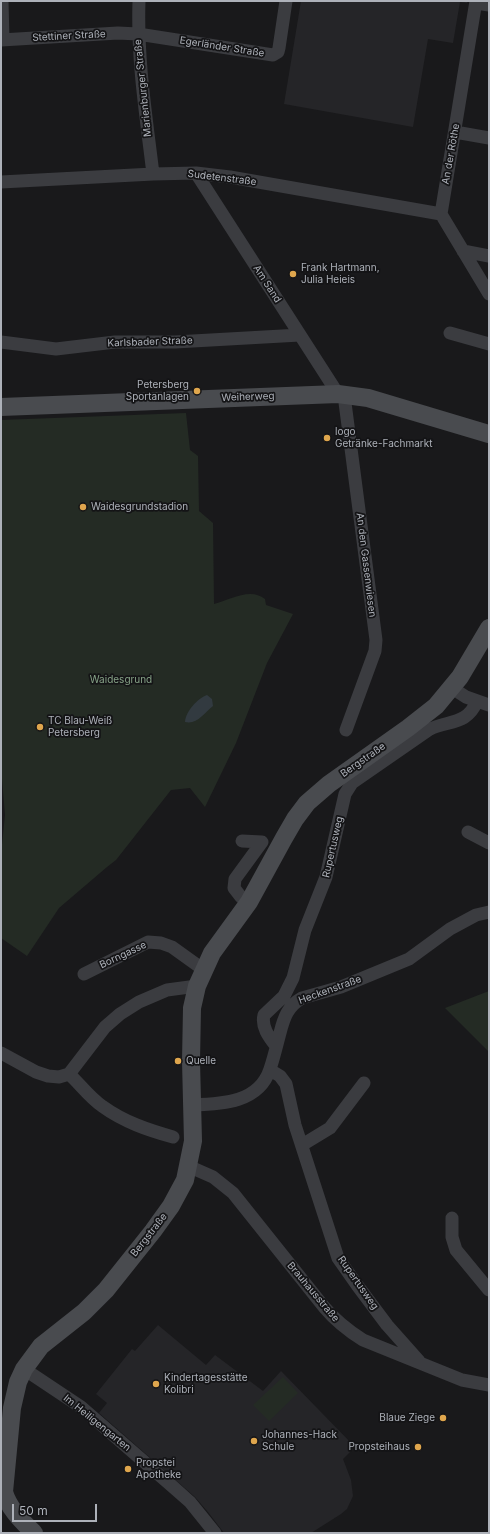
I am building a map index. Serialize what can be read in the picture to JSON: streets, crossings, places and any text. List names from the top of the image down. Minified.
{"streets":{"main road":["Weiherweg","Bergstraße"],"street":["Stettiner Straße","Egerländer Straße","Marienburger Straße","An der Röthe","Sudetenstraße","Am Sand","Karlsbader Straße","An den Gassenwiesen","Rupertusweg","Borngasse","Heckenstraße","Brauhausstraße","Im Heiligengarten"]},"crossings":[["Stettiner Straße","Egerländer Straße"],["Stettiner Straße","Marienburger Straße"],["Egerländer Straße","Marienburger Straße"],["Marienburger Straße","Sudetenstraße"],["An der Röthe","Sudetenstraße"],["Sudetenstraße","Am Sand"],["Am Sand","Karlsbader Straße"],["Am Sand","Weiherweg"],["Am Sand","An den Gassenwiesen"],["Weiherweg","An den Gassenwiesen"],["Bergstraße","Borngasse"],["Bergstraße","Heckenstraße"],["Bergstraße","Brauhausstraße"],["Bergstraße","Im Heiligengarten"],["Rupertusweg","Heckenstraße"],["Rupertusweg","Brauhausstraße"]],"parks":["Waidesgrund"],"places":["Frank Hartmann, Julia Heieis","Petersberg Sportanlagen","logo Getränke-Fachmarkt","Waidesgrundstadion","TC Blau-Weiß Petersberg","Quelle","Kindertagesstätte Kolibri","Blaue Ziege","Johannes-Hack Schule","Propsteihaus","Propstei Apotheke"],"scale_bar":"50 m"}
